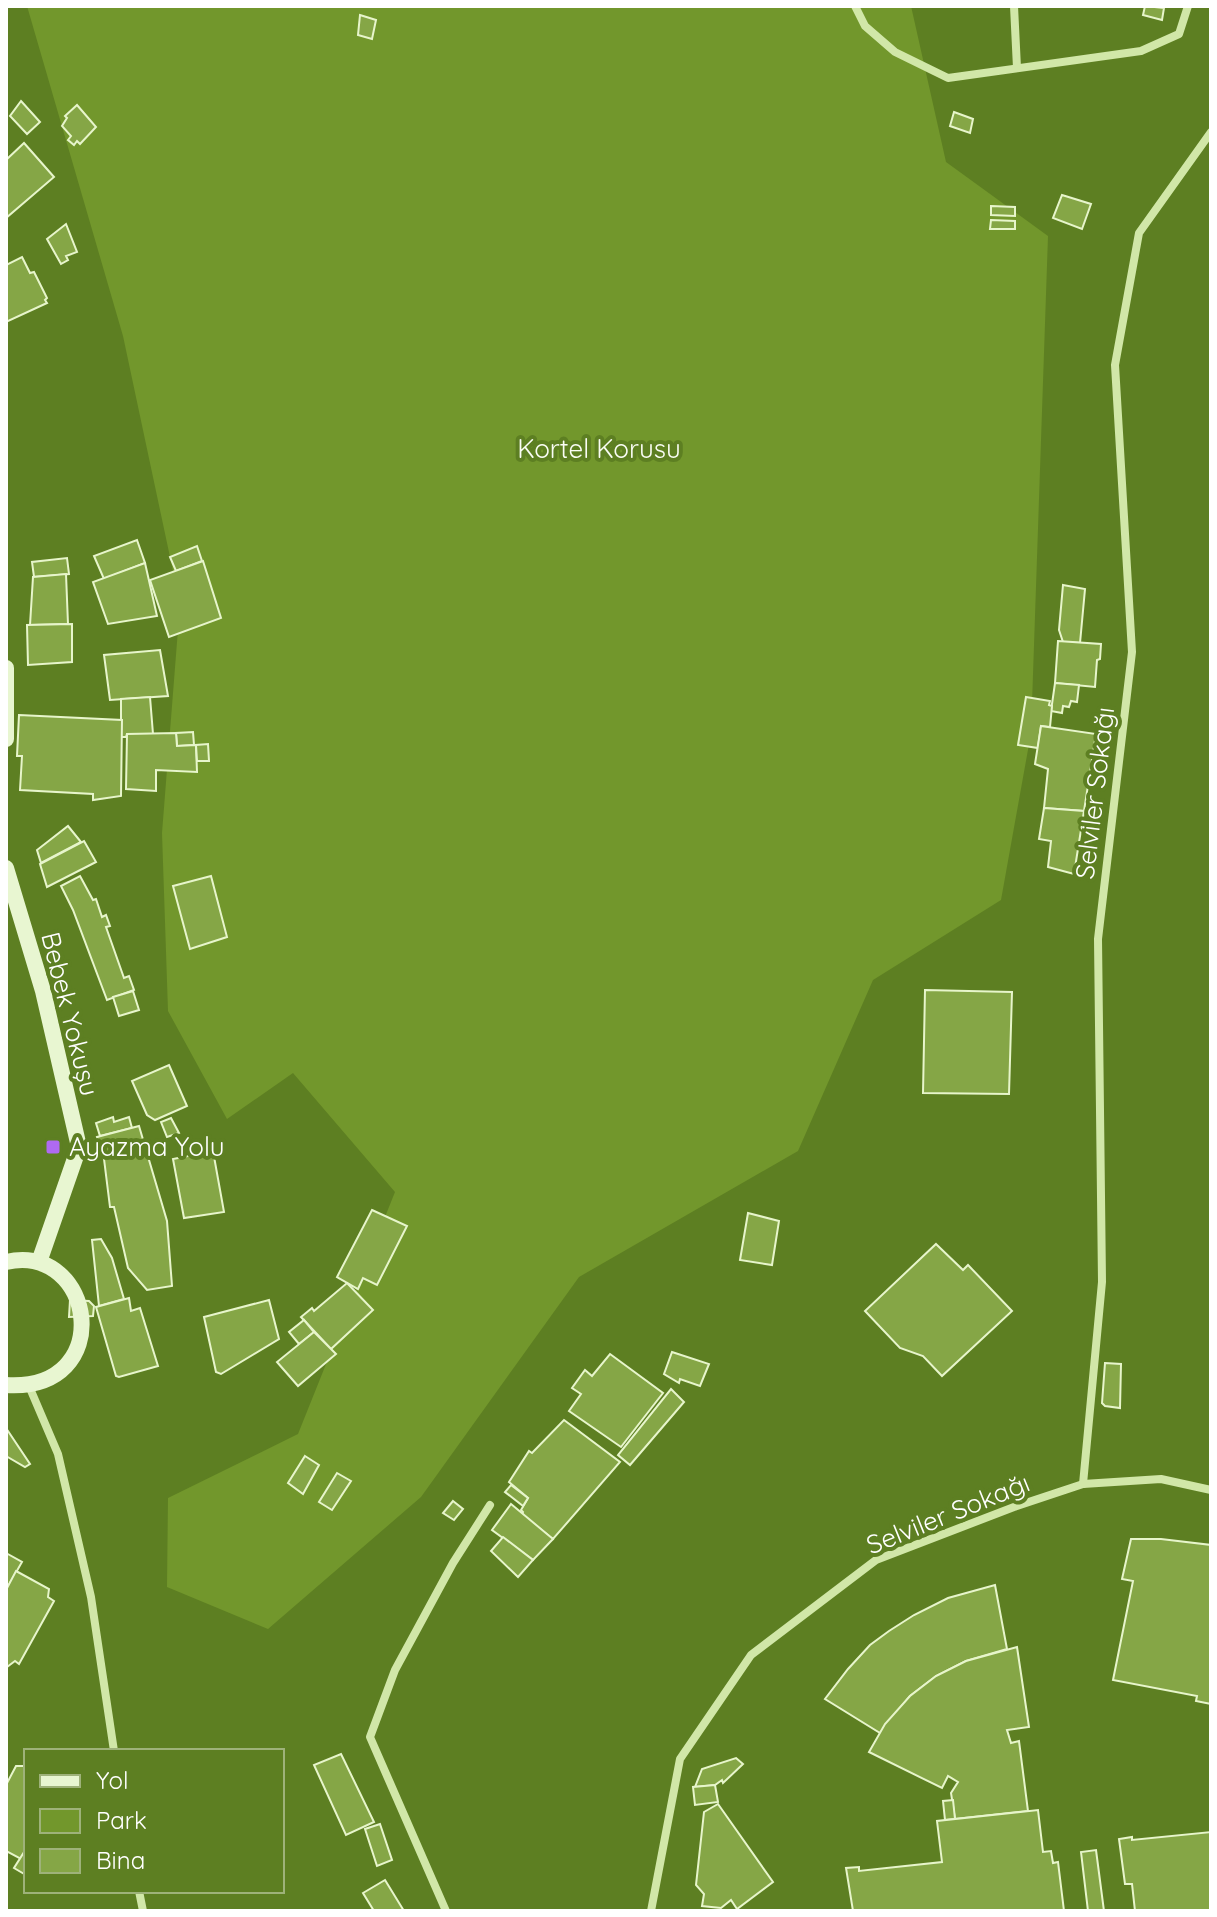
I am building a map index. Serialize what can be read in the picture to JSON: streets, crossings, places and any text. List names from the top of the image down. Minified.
{"streets":{"street":["Selviler Sokağı","Bebek Yokuşu"]},"parks":["Kortel Korusu"],"places":{"transit":["Ayazma Yolu"]},"legend":["Yol","Park","Bina"]}
